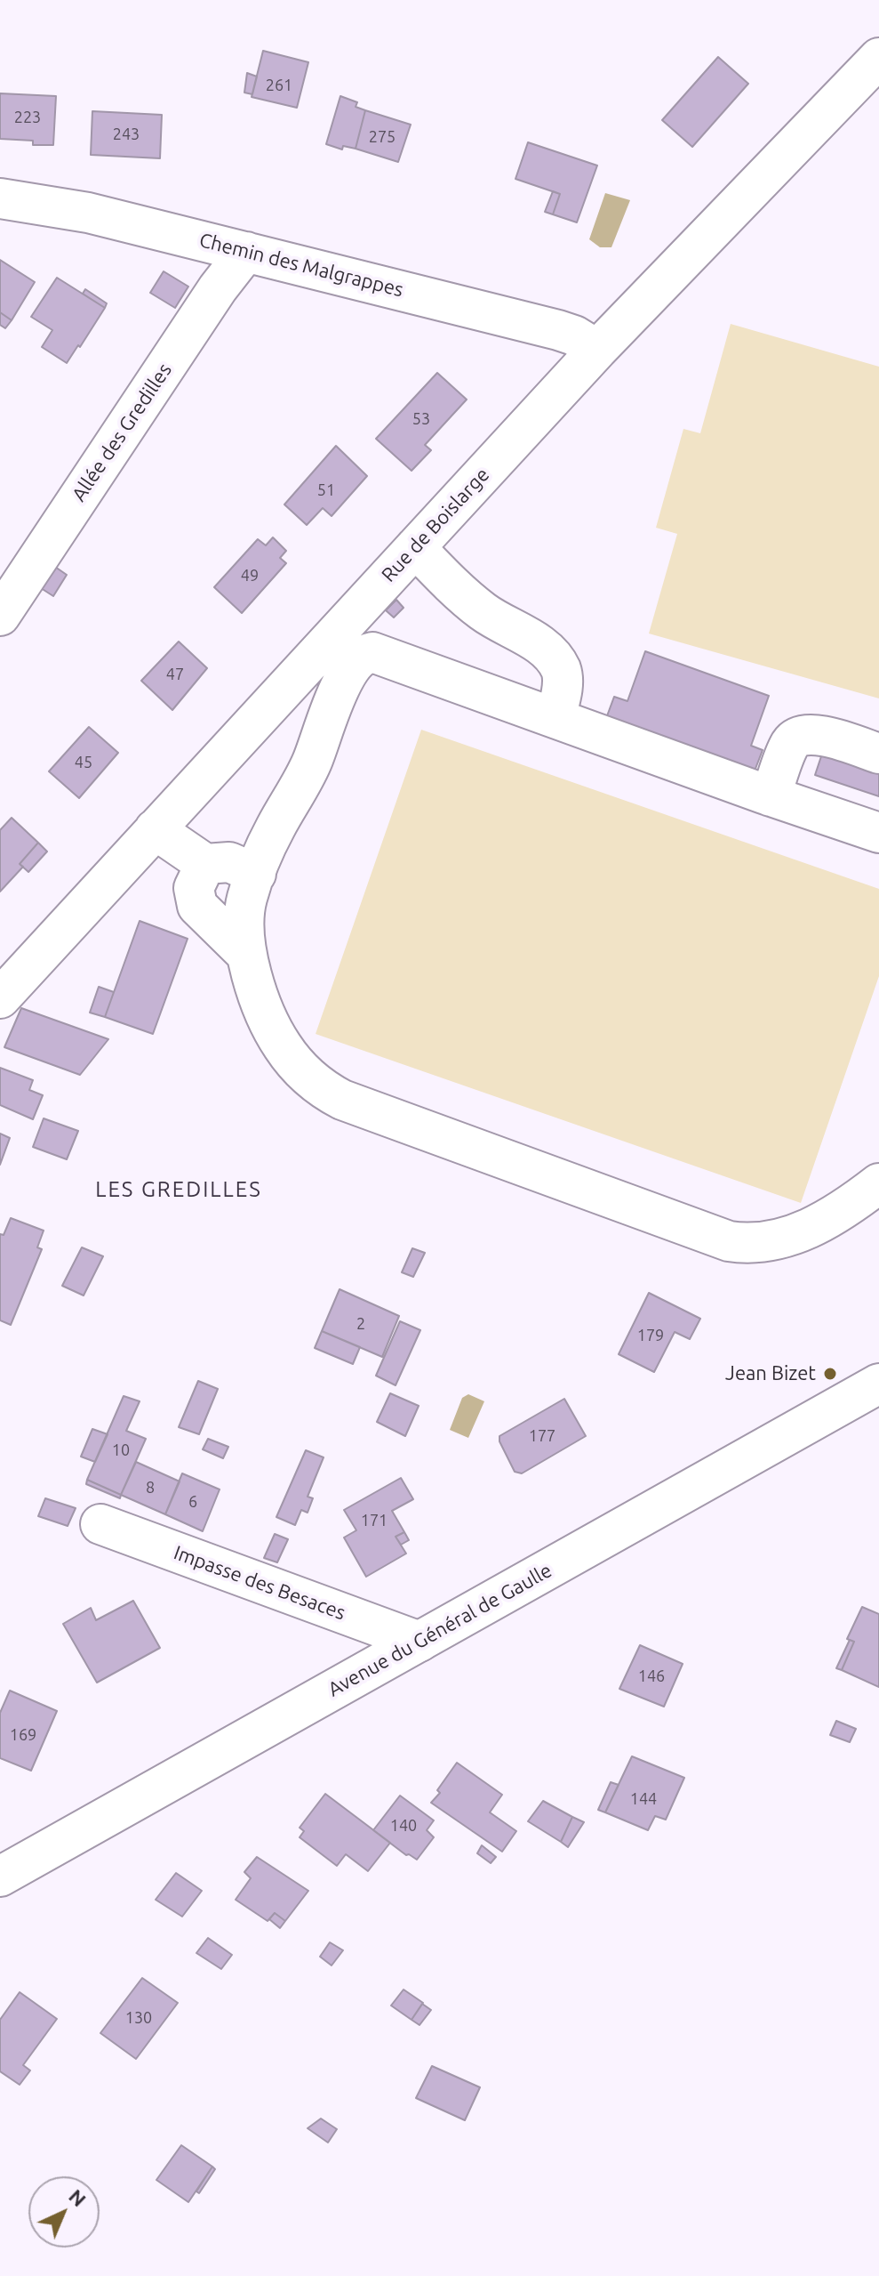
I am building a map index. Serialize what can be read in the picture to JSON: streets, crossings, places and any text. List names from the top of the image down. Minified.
{"streets":{"street":["Chemin des Malgrappes","Allée des Gredilles","Rue de Boislarge","Impasse des Besaces","Avenue du Général de Gaulle"]},"crossings":[["Chemin des Malgrappes","Allée des Gredilles"],["Chemin des Malgrappes","Rue de Boislarge"],["Impasse des Besaces","Avenue du Général de Gaulle"]],"districts":["LES GREDILLES"],"places":["Jean Bizet"],"house_numbers":["261","223","243","275","53","51","49","47","45","2","179","177","10","8","6","171","146","169","144","140","130"],"north":"top right"}
